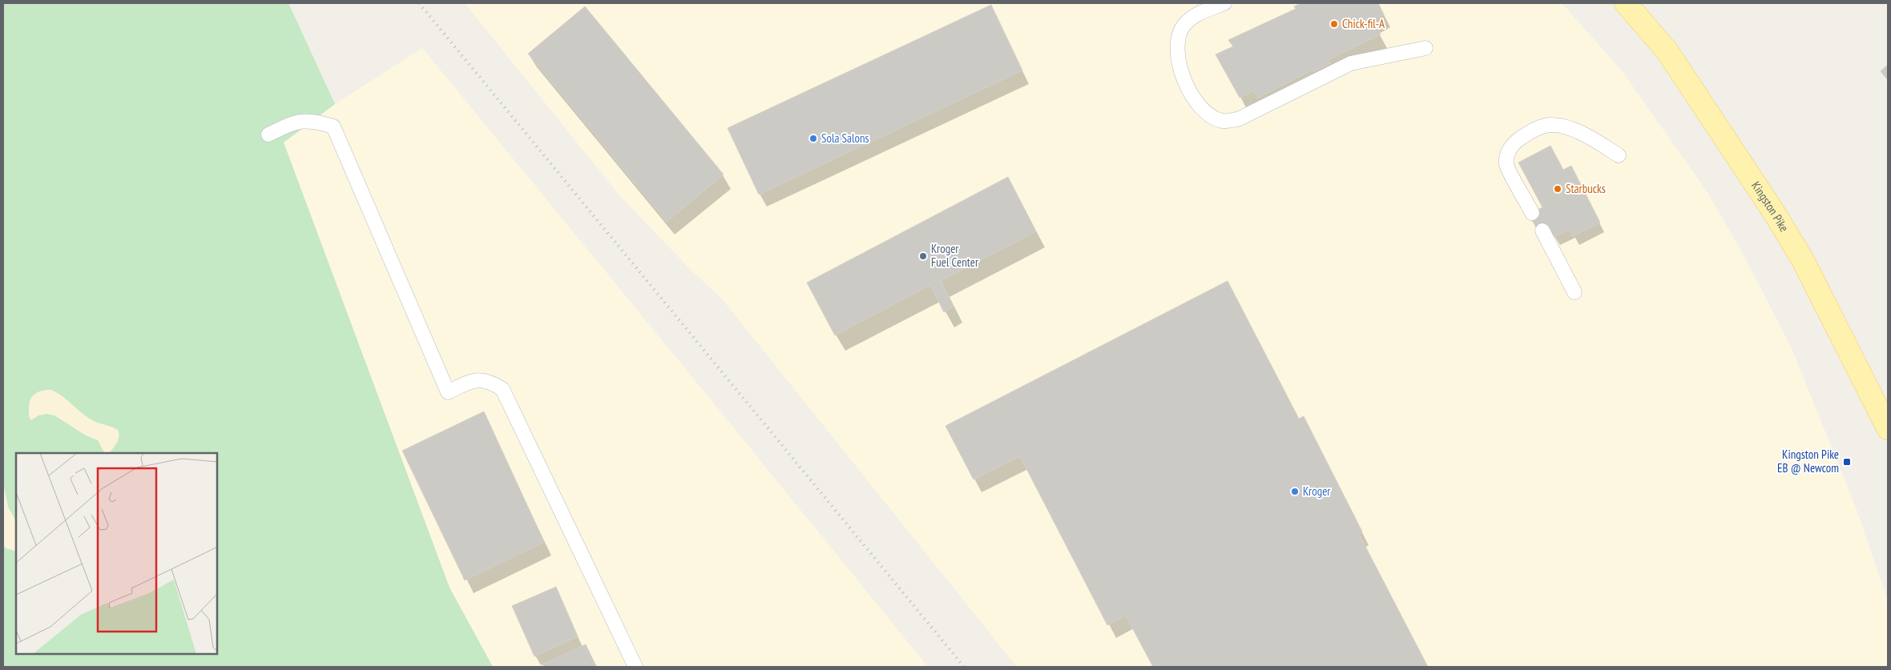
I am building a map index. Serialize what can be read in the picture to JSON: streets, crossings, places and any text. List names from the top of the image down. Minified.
{"streets":{"main road":["Kingston Pike"]},"places":{"other":["Chick-fil-A","Sola Salons","Starbucks","Kroger Fuel Center","Kroger"],"transit":["Kingston Pike EB @ Newcom"]}}
